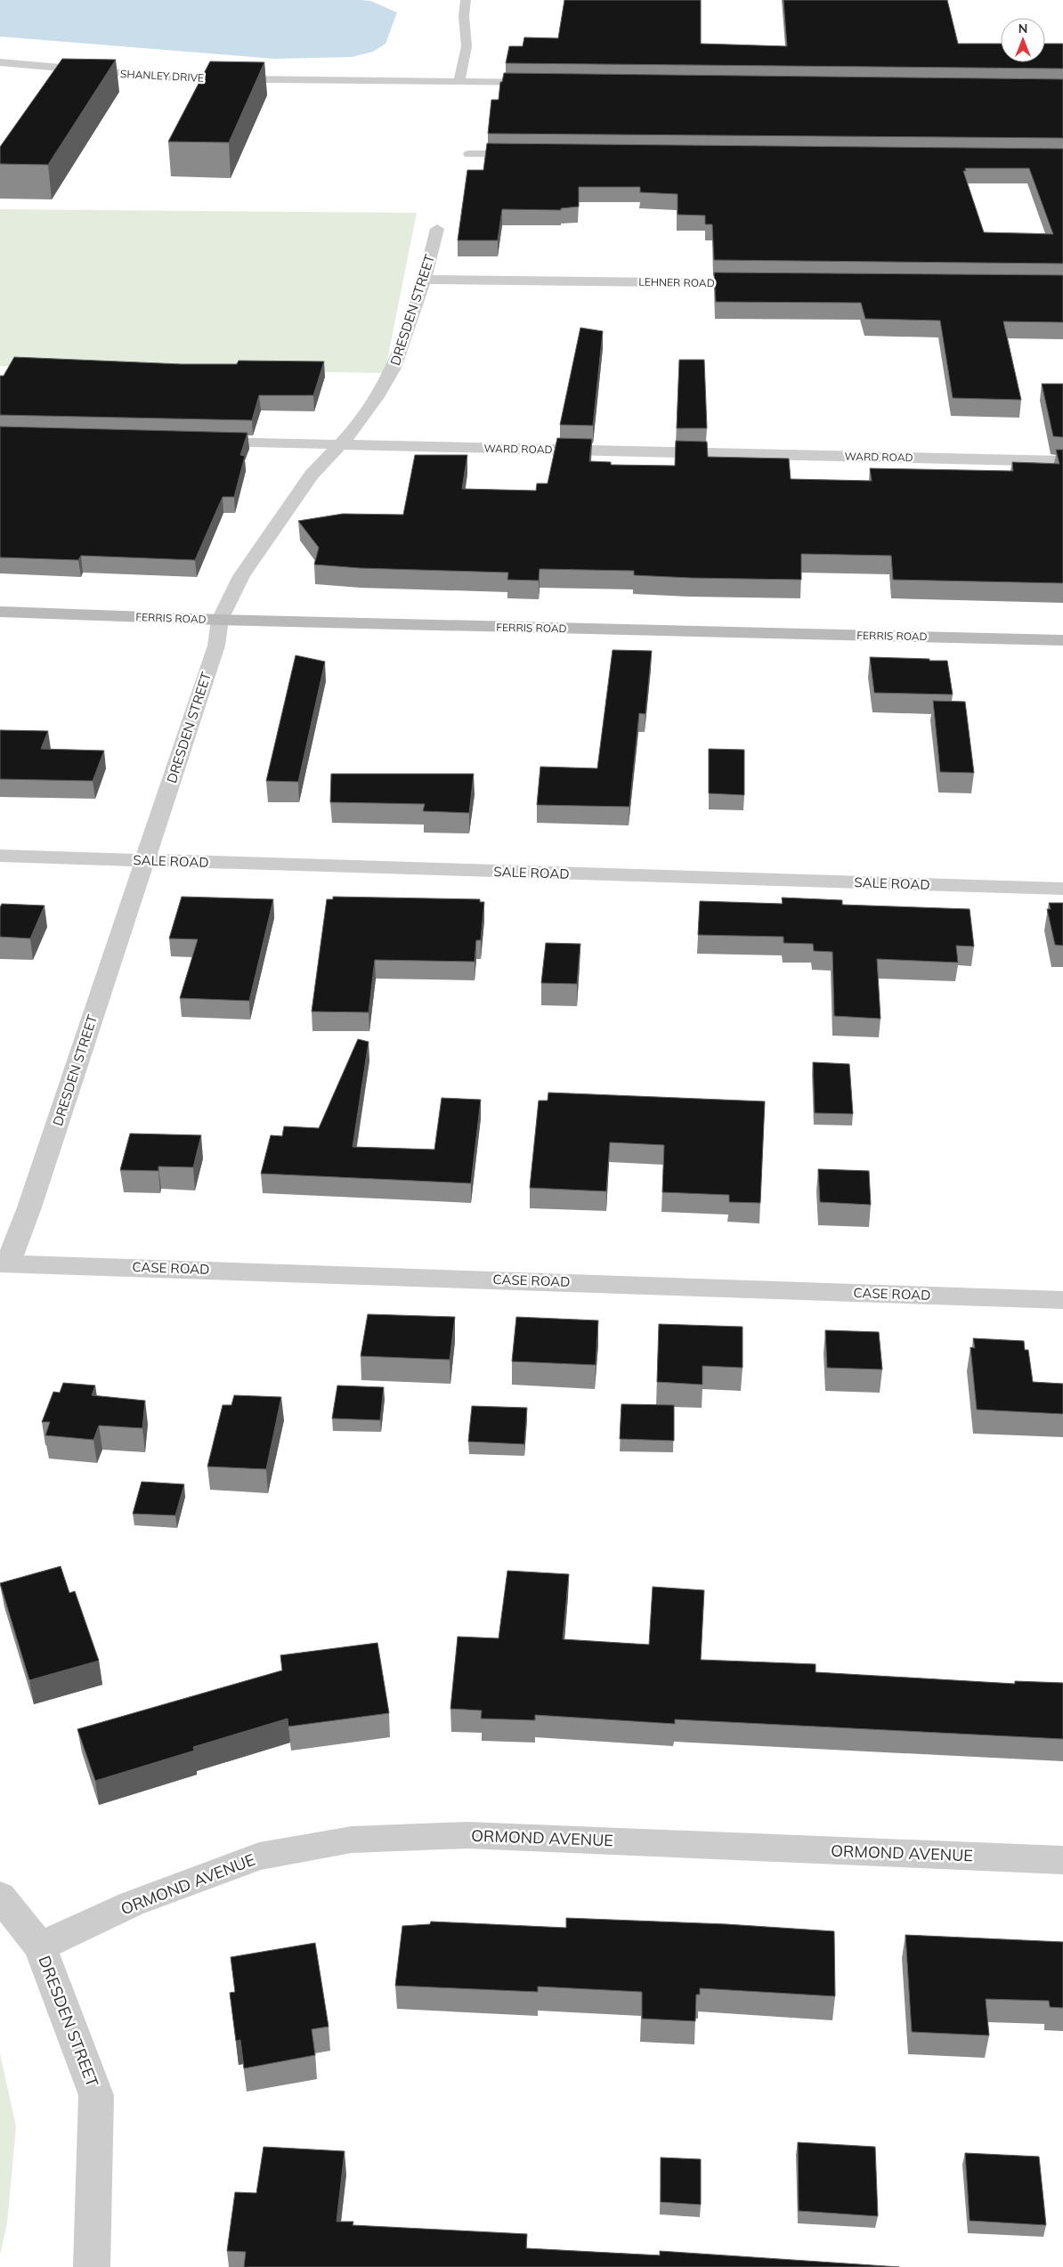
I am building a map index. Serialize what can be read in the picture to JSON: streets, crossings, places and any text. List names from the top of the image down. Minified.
{"streets":{"main road":["FERRIS ROAD"],"street":["SHANLEY DRIVE","LEHNER ROAD","DRESDEN STREET","WARD ROAD","SALE ROAD","CASE ROAD","ORMOND AVENUE"]},"crossings":[["LEHNER ROAD","DRESDEN STREET"],["DRESDEN STREET","WARD ROAD"],["DRESDEN STREET","FERRIS ROAD"],["DRESDEN STREET","SALE ROAD"],["DRESDEN STREET","CASE ROAD"],["DRESDEN STREET","ORMOND AVENUE"]],"north":"top"}
